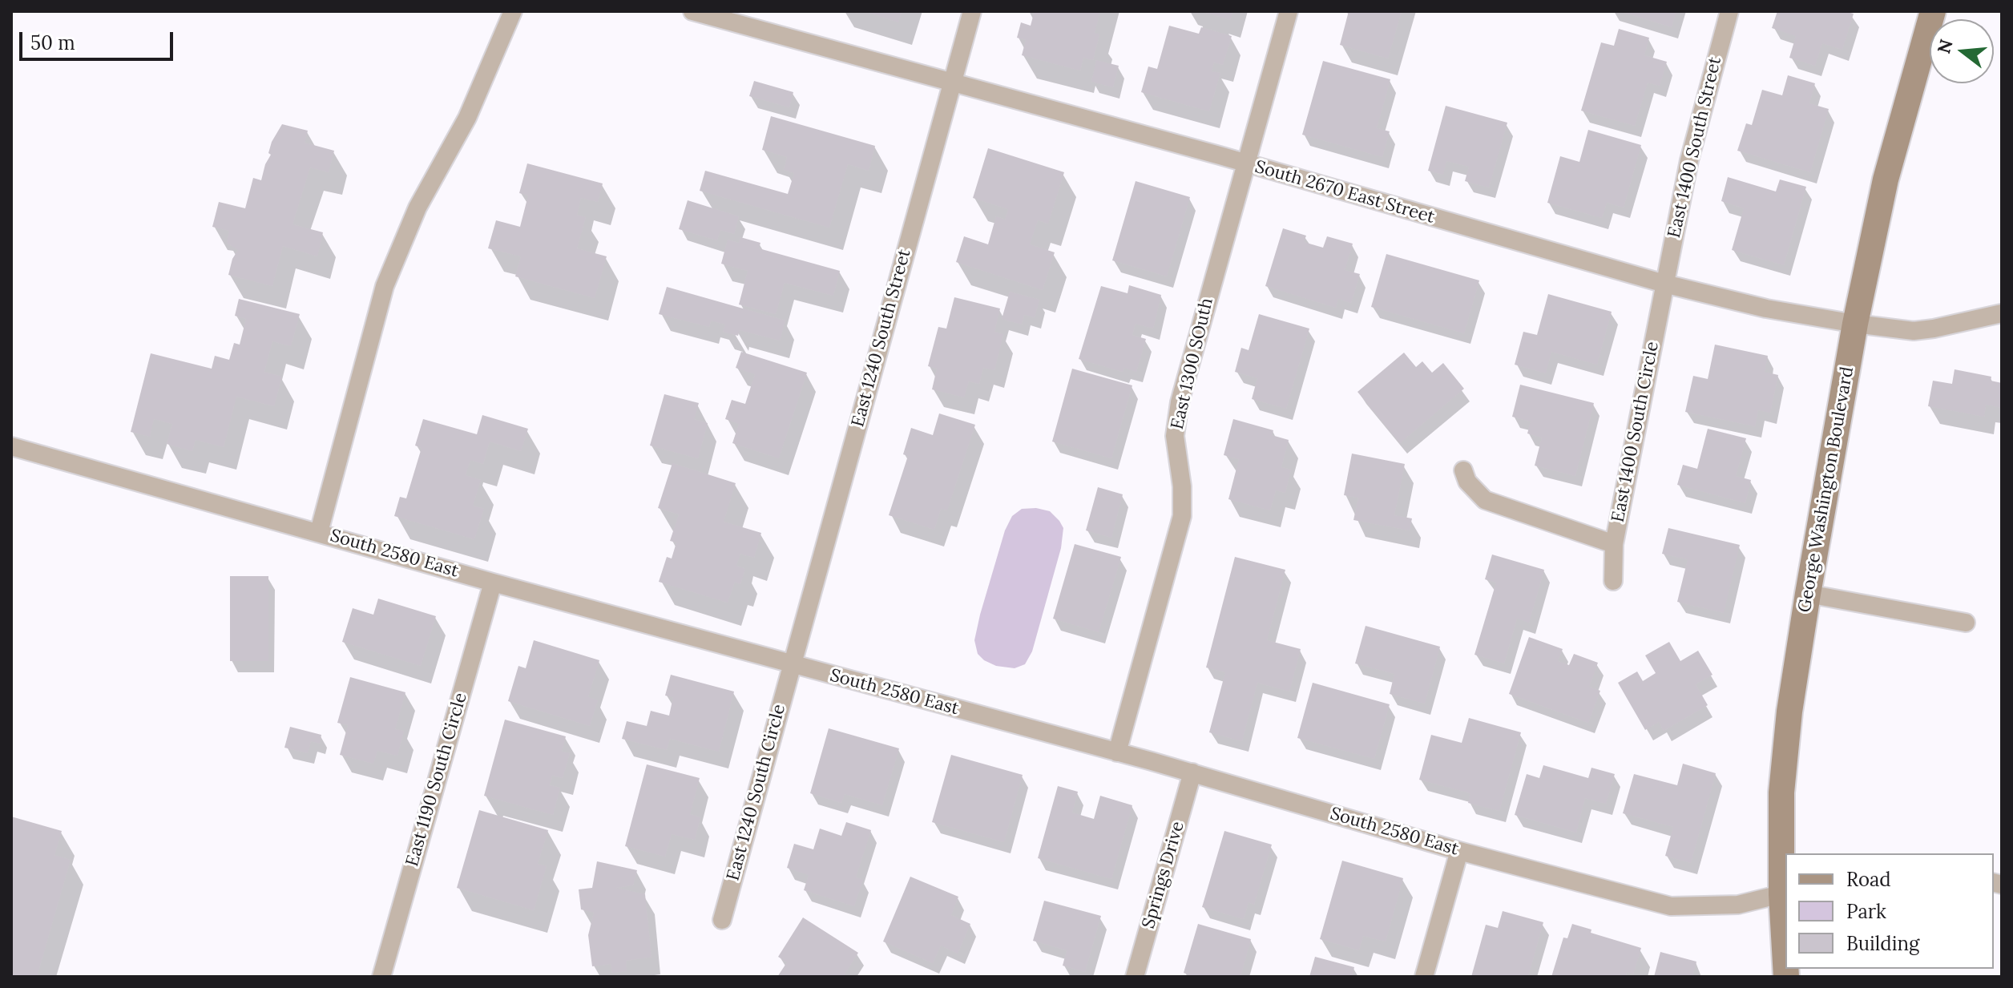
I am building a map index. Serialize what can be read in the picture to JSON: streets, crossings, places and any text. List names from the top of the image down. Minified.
{"streets":{"main road":["George Washington Boulevard"],"street":["East 1400 South Street","South 2670 East Street","East 1240 South Street","East 1300 SOuth","East 1400 South Circle","South 2580 East","East 1190 South Circle","East 1240 South Circle","Springs Drive"]},"crossings":[["East 1400 South Street","South 2670 East Street"],["East 1400 South Street","East 1400 South Circle"],["South 2670 East Street","East 1240 South Street"],["South 2670 East Street","East 1300 SOuth"],["South 2670 East Street","East 1400 South Circle"],["South 2670 East Street","George Washington Boulevard"],["East 1240 South Street","South 2580 East"],["East 1240 South Street","East 1240 South Circle"],["East 1300 SOuth","South 2580 East"],["George Washington Boulevard","South 2580 East"],["South 2580 East","East 1190 South Circle"],["South 2580 East","East 1240 South Circle"],["South 2580 East","Springs Drive"]],"legend":["Road","Park","Building"],"scale_bar":"50 m","north":"left"}
